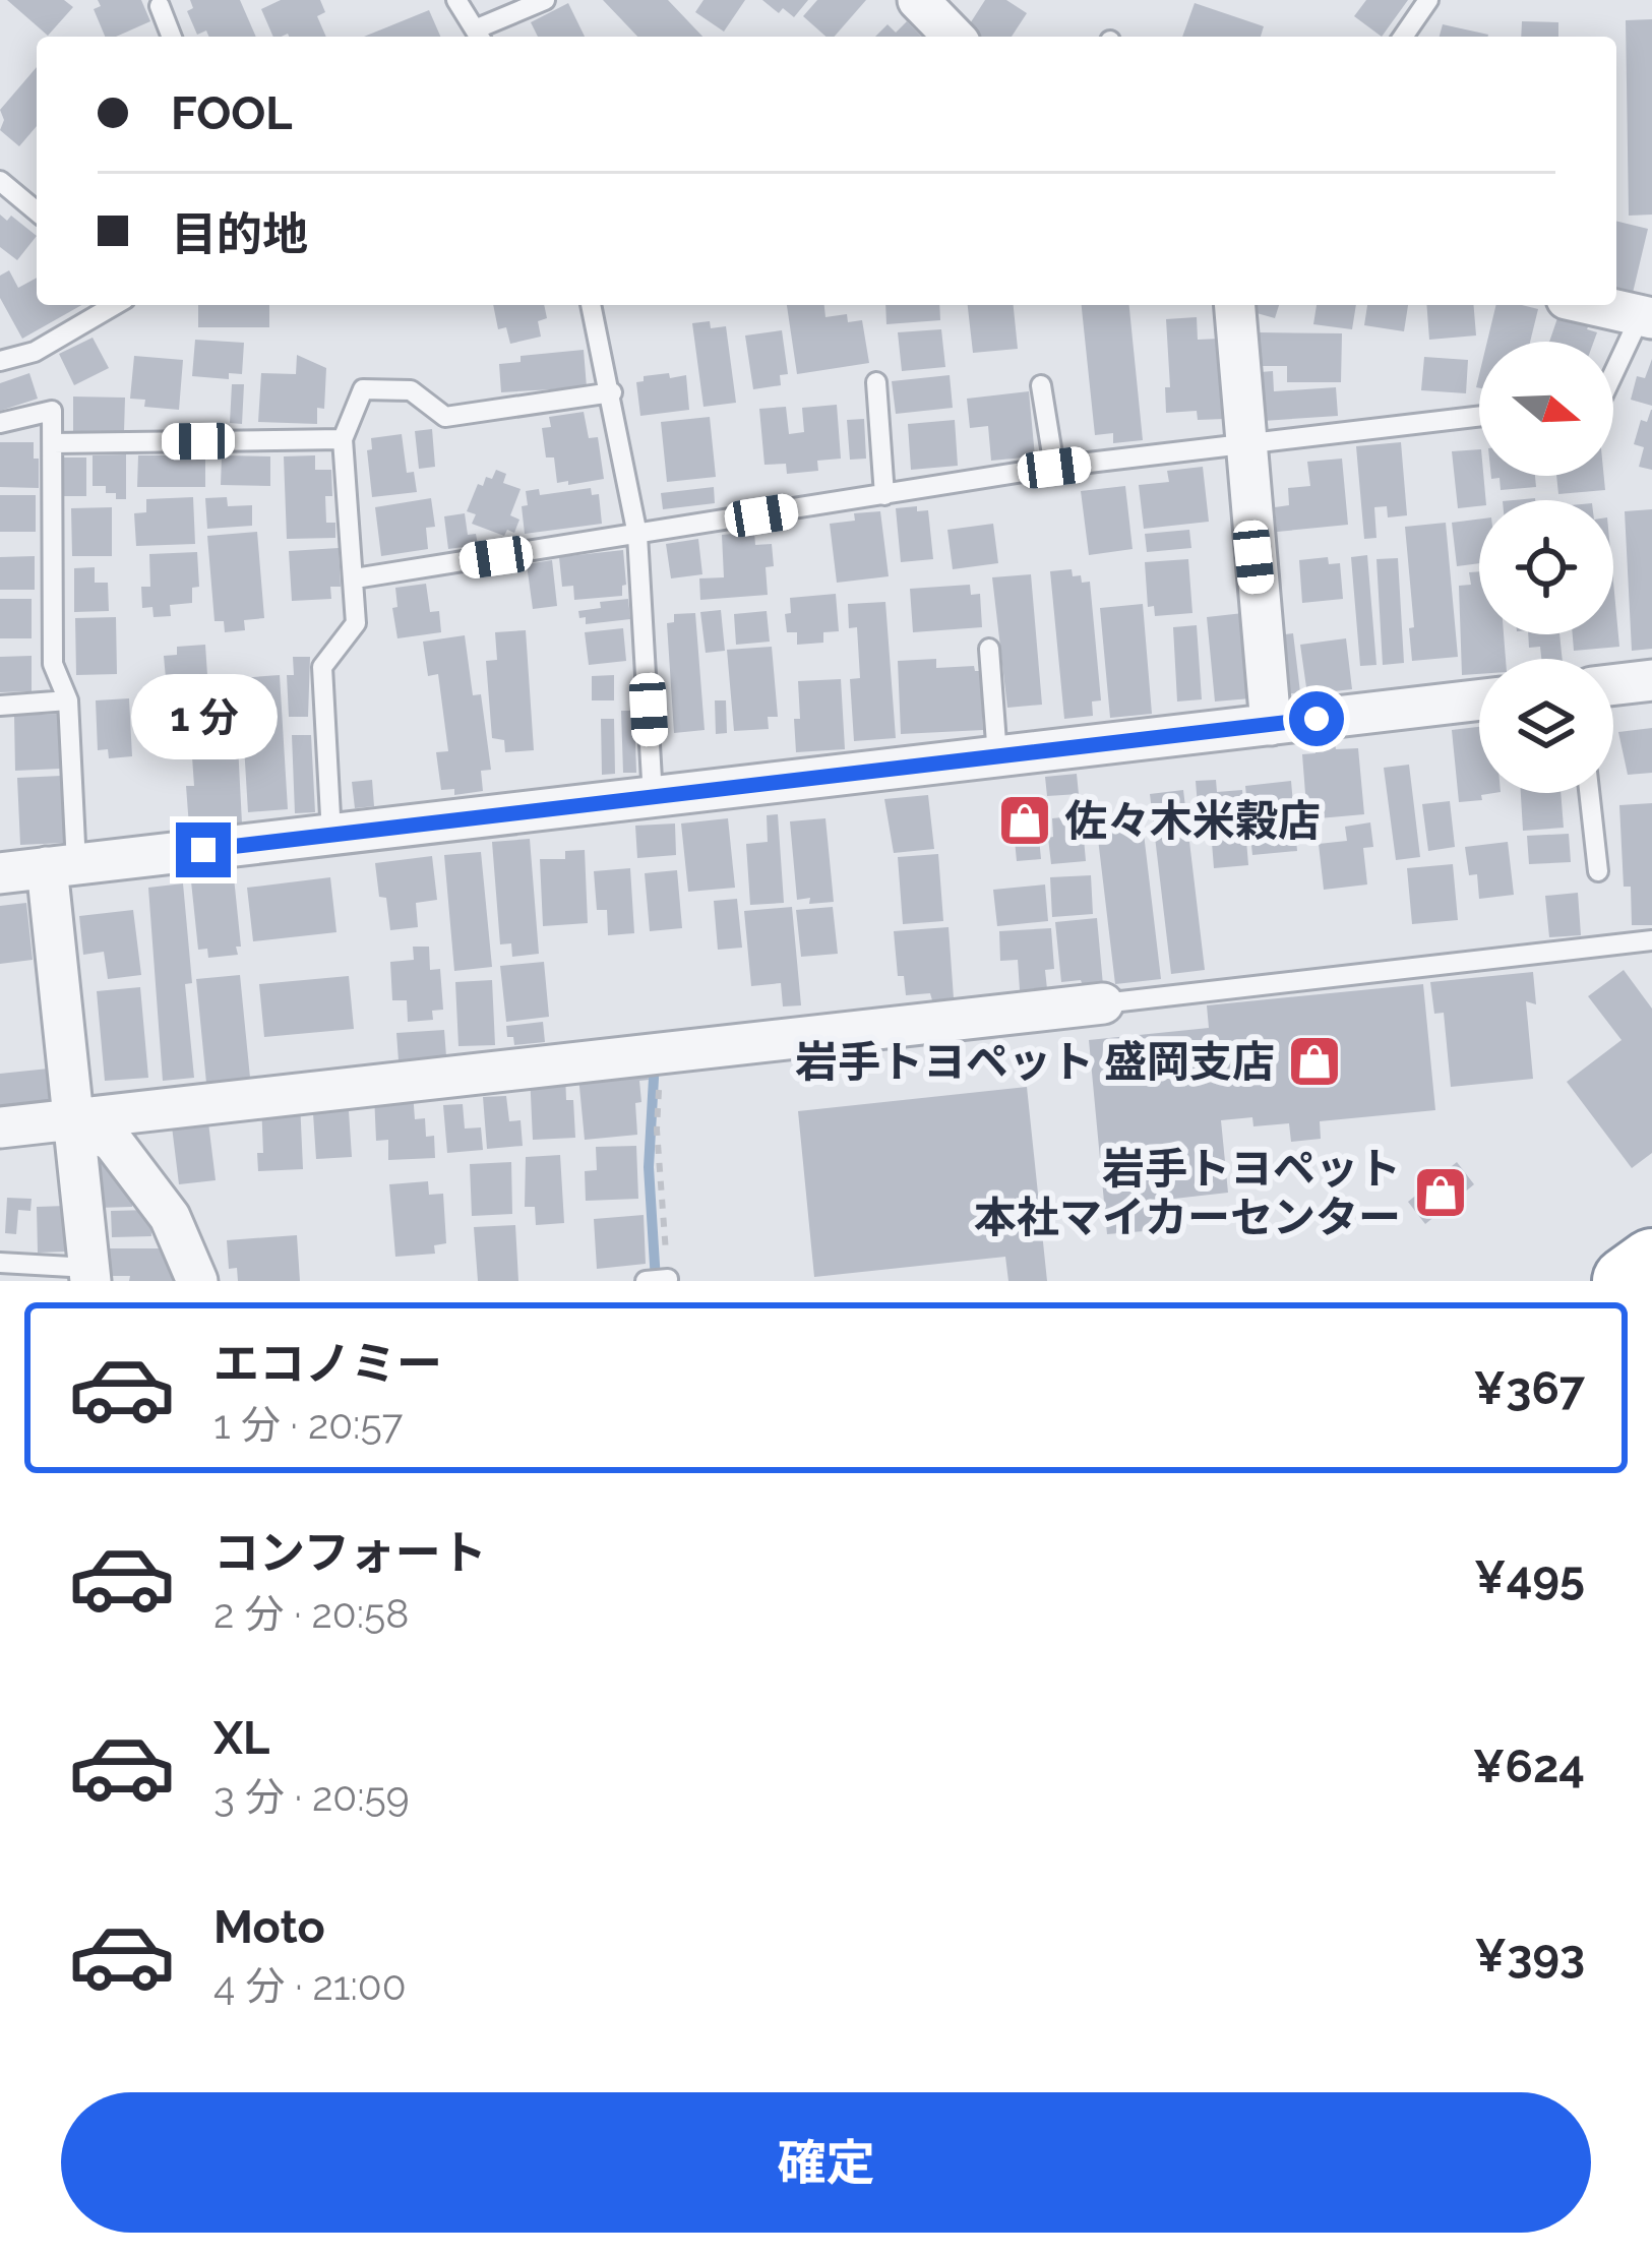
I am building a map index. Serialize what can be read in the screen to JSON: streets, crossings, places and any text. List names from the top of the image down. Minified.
{"places":{"shop":["佐々木米穀店","岩手トヨペット 盛岡支店","岩手トヨペット 本社マイカーセンター"]},"north":"right","page":{"banner":["FOOL","目的地"],"bubble":"1 分","list":[{"name":"エコノミー","note":"1 分 · 20:57","value":"¥367"},{"name":"コンフォート","note":"2 分 · 20:58","value":"¥495"},{"name":"XL","note":"3 分 · 20:59","value":"¥624"},{"name":"Moto","note":"4 分 · 21:00","value":"¥393"}],"buttons":"確定"}}
